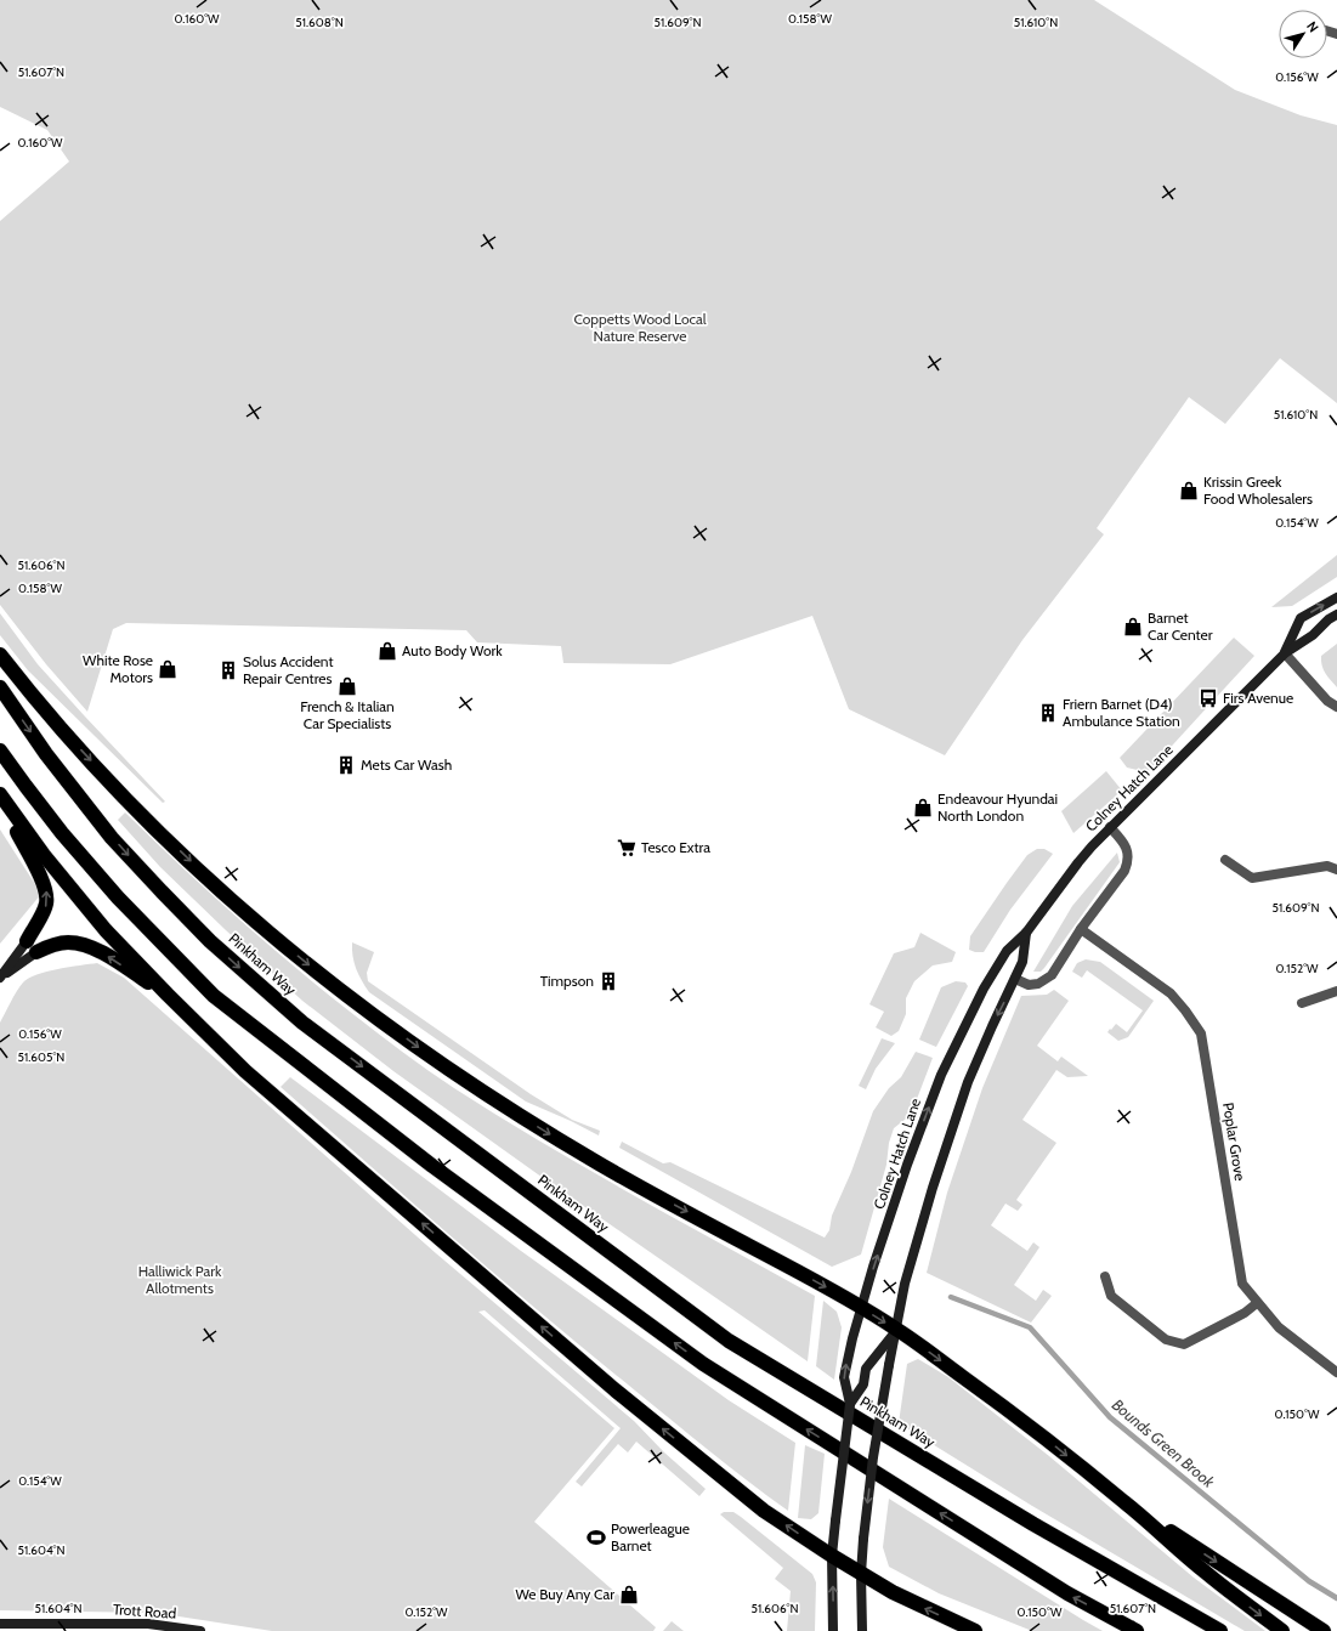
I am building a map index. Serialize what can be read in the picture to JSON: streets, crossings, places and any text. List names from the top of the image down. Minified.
{"streets":{"highway":["Pinkham Way"],"main road":["Colney Hatch Lane","Trott Road"],"street":["Poplar Grove"]},"water":["Bounds Green Brook"],"parks":["Coppetts Wood Local Nature Reserve","Halliwick Park Allotments"],"places":{"shop":["Krissin Greek Food Wholesalers","Barnet Car Center","Auto Body Work","White Rose Motors","French & Italian Car Specialists","Endeavour Hyundai North London","We Buy Any Car"],"building":["Solus Accident Repair Centres","Friern Barnet (D4) Ambulance Station","Mets Car Wash","Timpson"],"bus stop":["Firs Avenue"],"supermarket":["Tesco Extra"],"sports":["Powerleague Barnet"]},"north":"top right","coordinates":["0.160°W","0.158°W","51.608°N","51.609°N","51.610°N","51.607°N","0.156°W","0.154°W","51.606°N","0.152°W","51.605°N","0.150°W","51.604°N"]}
